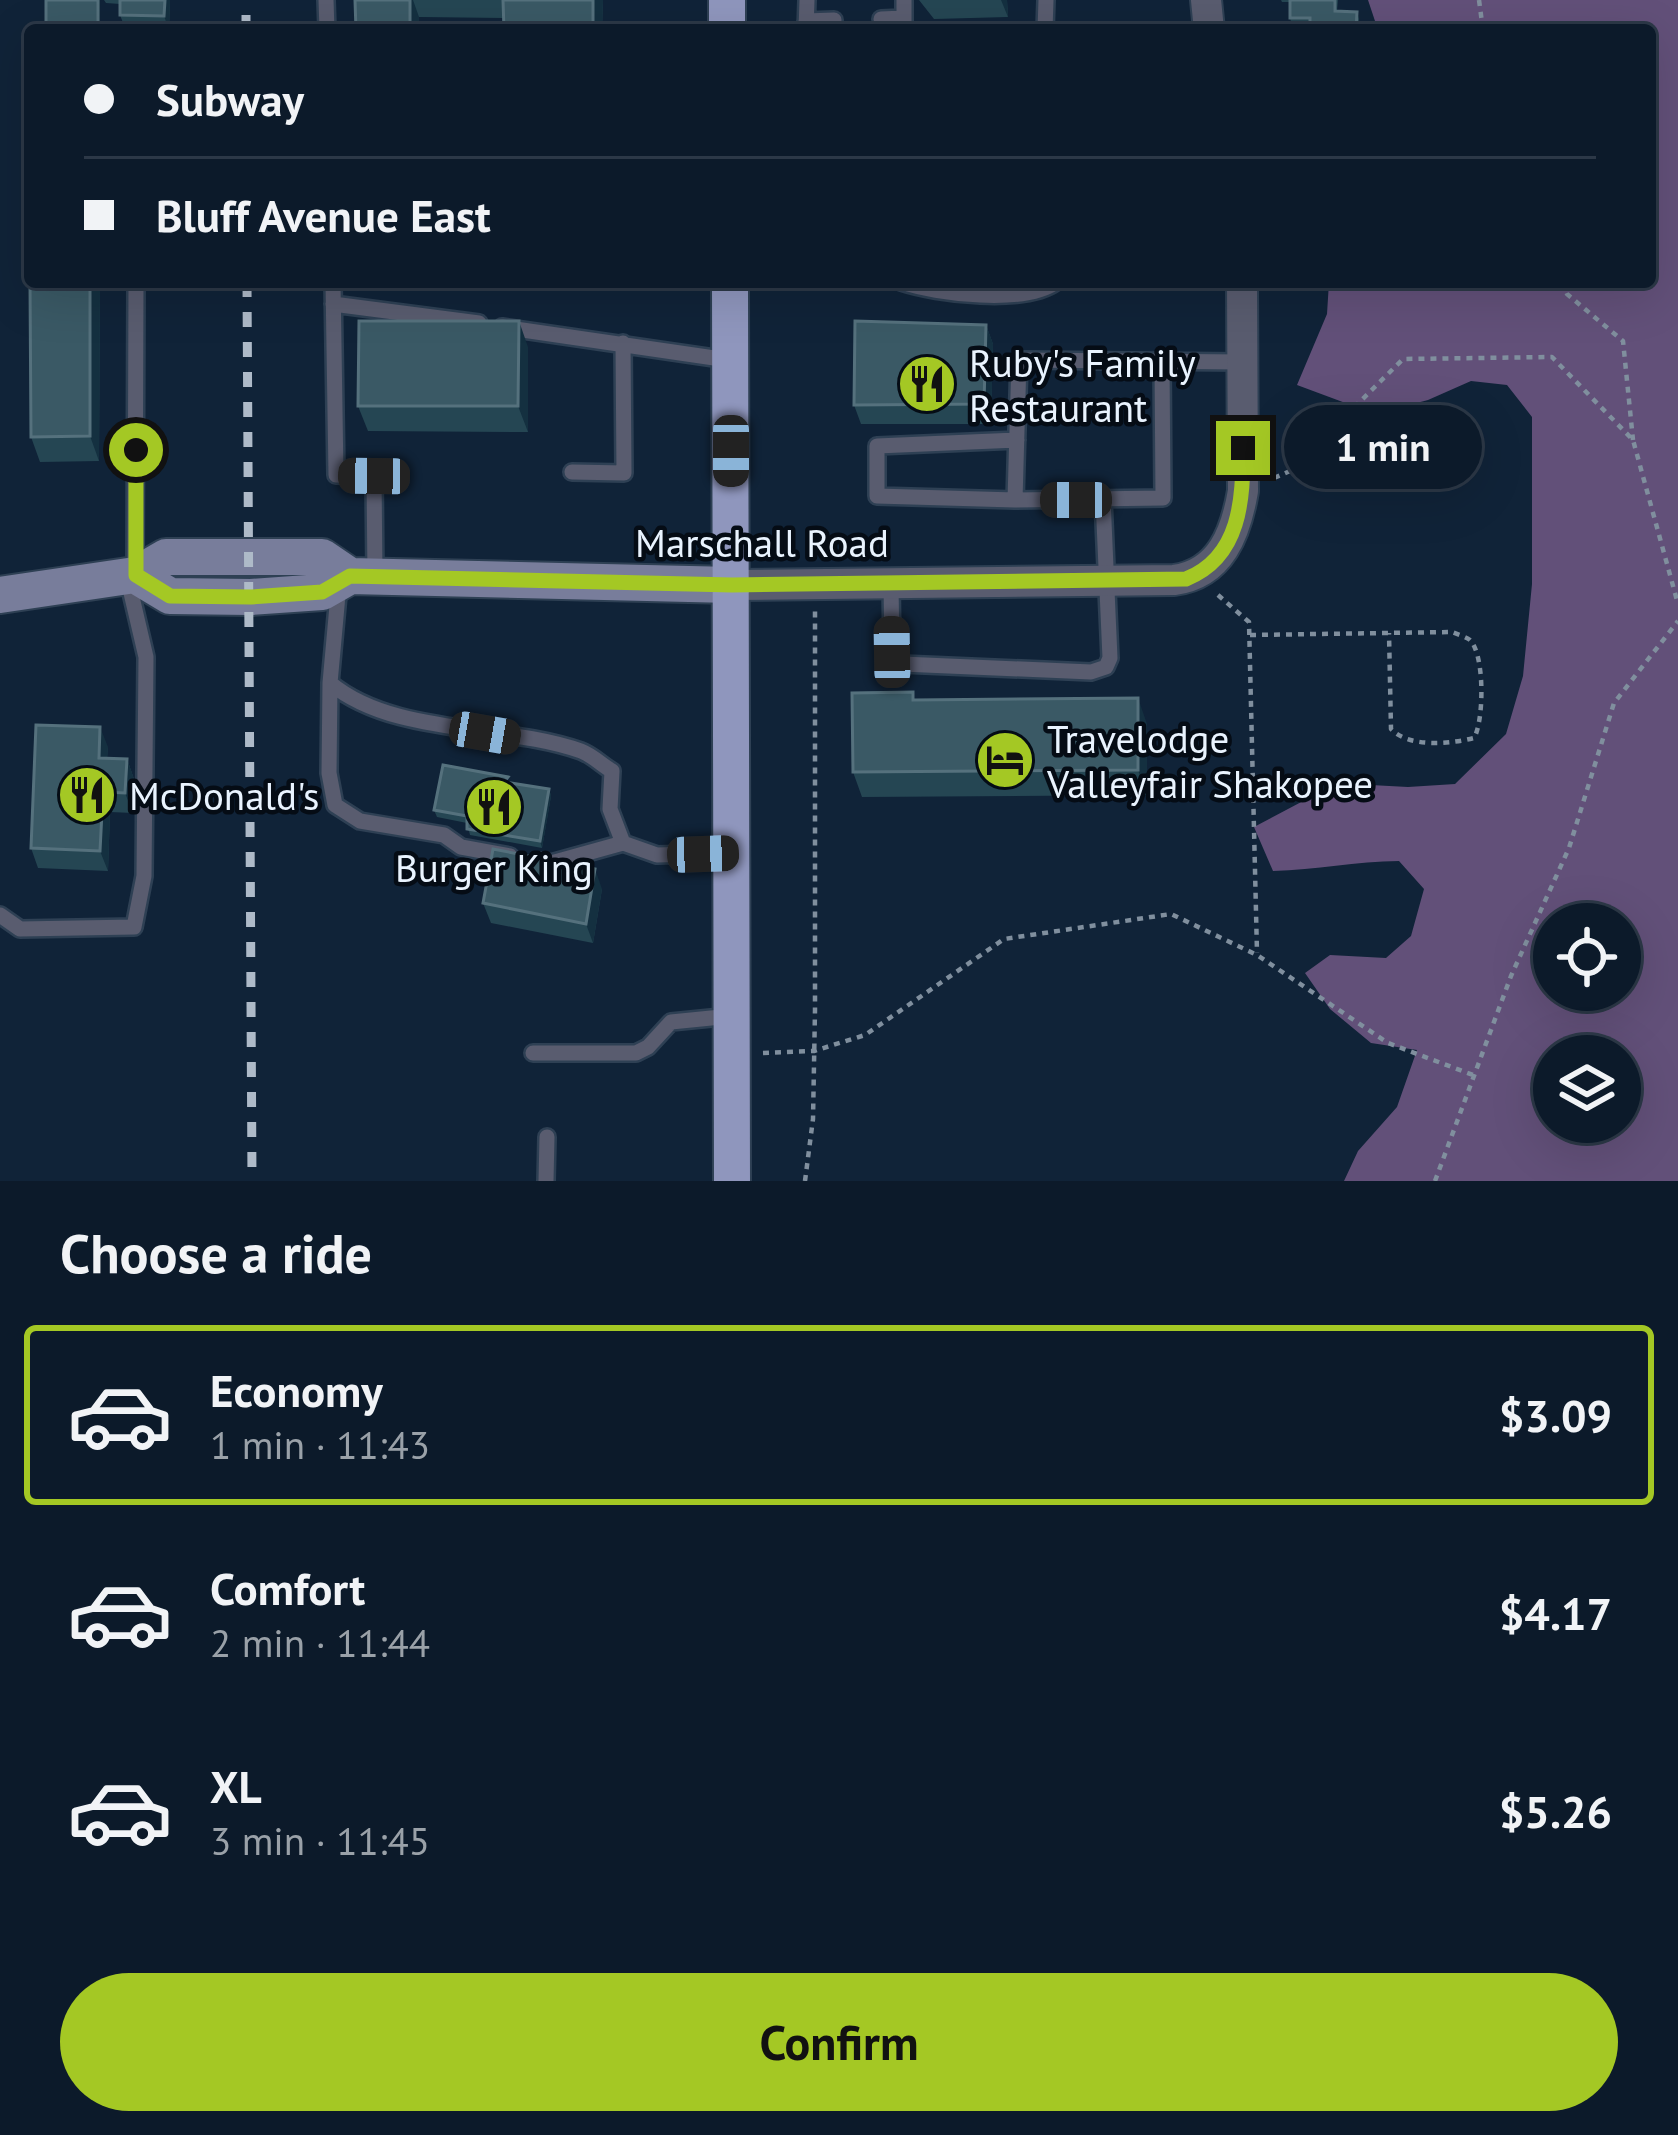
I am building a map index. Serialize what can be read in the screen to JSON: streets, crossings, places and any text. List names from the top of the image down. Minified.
{"streets":{"main road":["Marschall Road"]},"places":{"restaurant":["Ruby's Family Restaurant","McDonald's","Burger King"],"hotel":["Travelodge Valleyfair Shakopee"]},"page":{"banner":["Subway","Bluff Avenue East"],"bubble":"1 min","heading":"Choose a ride","list":[{"name":"Economy","note":"1 min · 11:43","value":"$3.09"},{"name":"Comfort","note":"2 min · 11:44","value":"$4.17"},{"name":"XL","note":"3 min · 11:45","value":"$5.26"}],"buttons":"Confirm"}}
